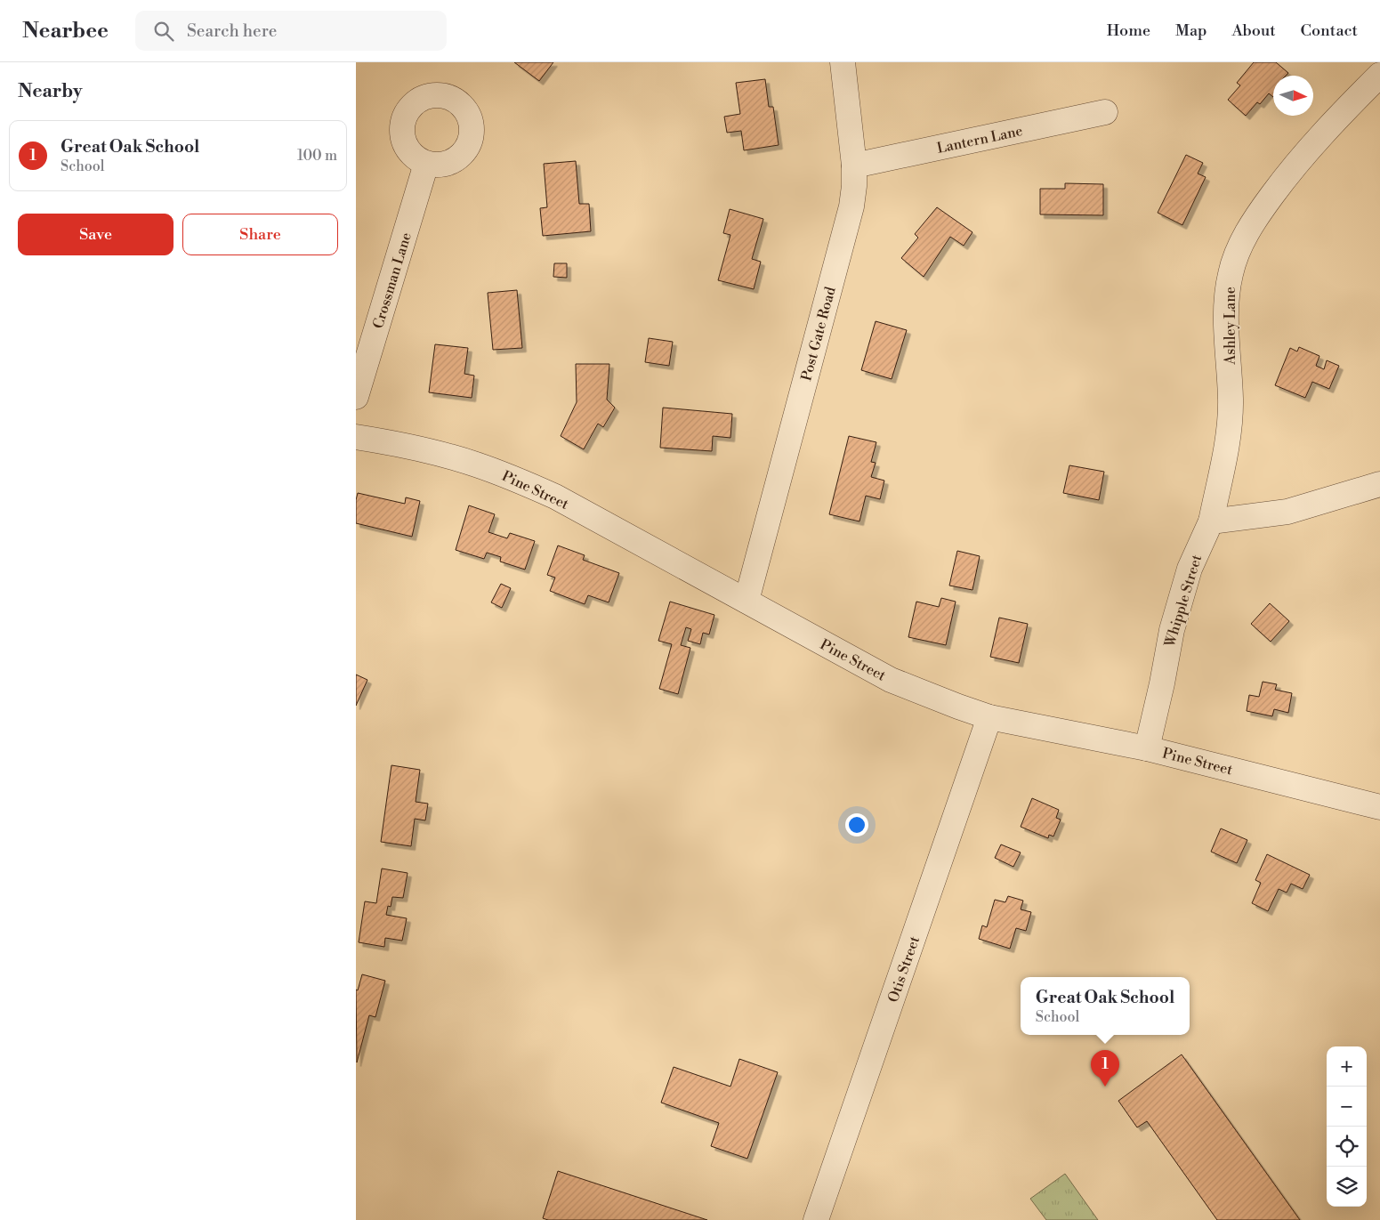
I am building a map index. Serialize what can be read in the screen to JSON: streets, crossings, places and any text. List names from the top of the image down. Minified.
{"streets":{"street":["Lantern Lane","Crossman Lane","Ashley Lane","Post Gate Road","Pine Street","Whipple Street","Otis Street"]},"crossings":[["Lantern Lane","Post Gate Road"],["Ashley Lane","Whipple Street"],["Post Gate Road","Pine Street"],["Pine Street","Whipple Street"],["Pine Street","Otis Street"]],"north":"right","page":{"header":"Nearbee","search":"Search here","nav":["Home","Map","About","Contact"],"heading":"Nearby","list":[{"mark":"1","name":"Great Oak School","note":"School","value":"100 m"}],"buttons":["Save","Share"],"popup":["Great Oak School","School"],"map_buttons":["+","−"],"pins":"1"}}
